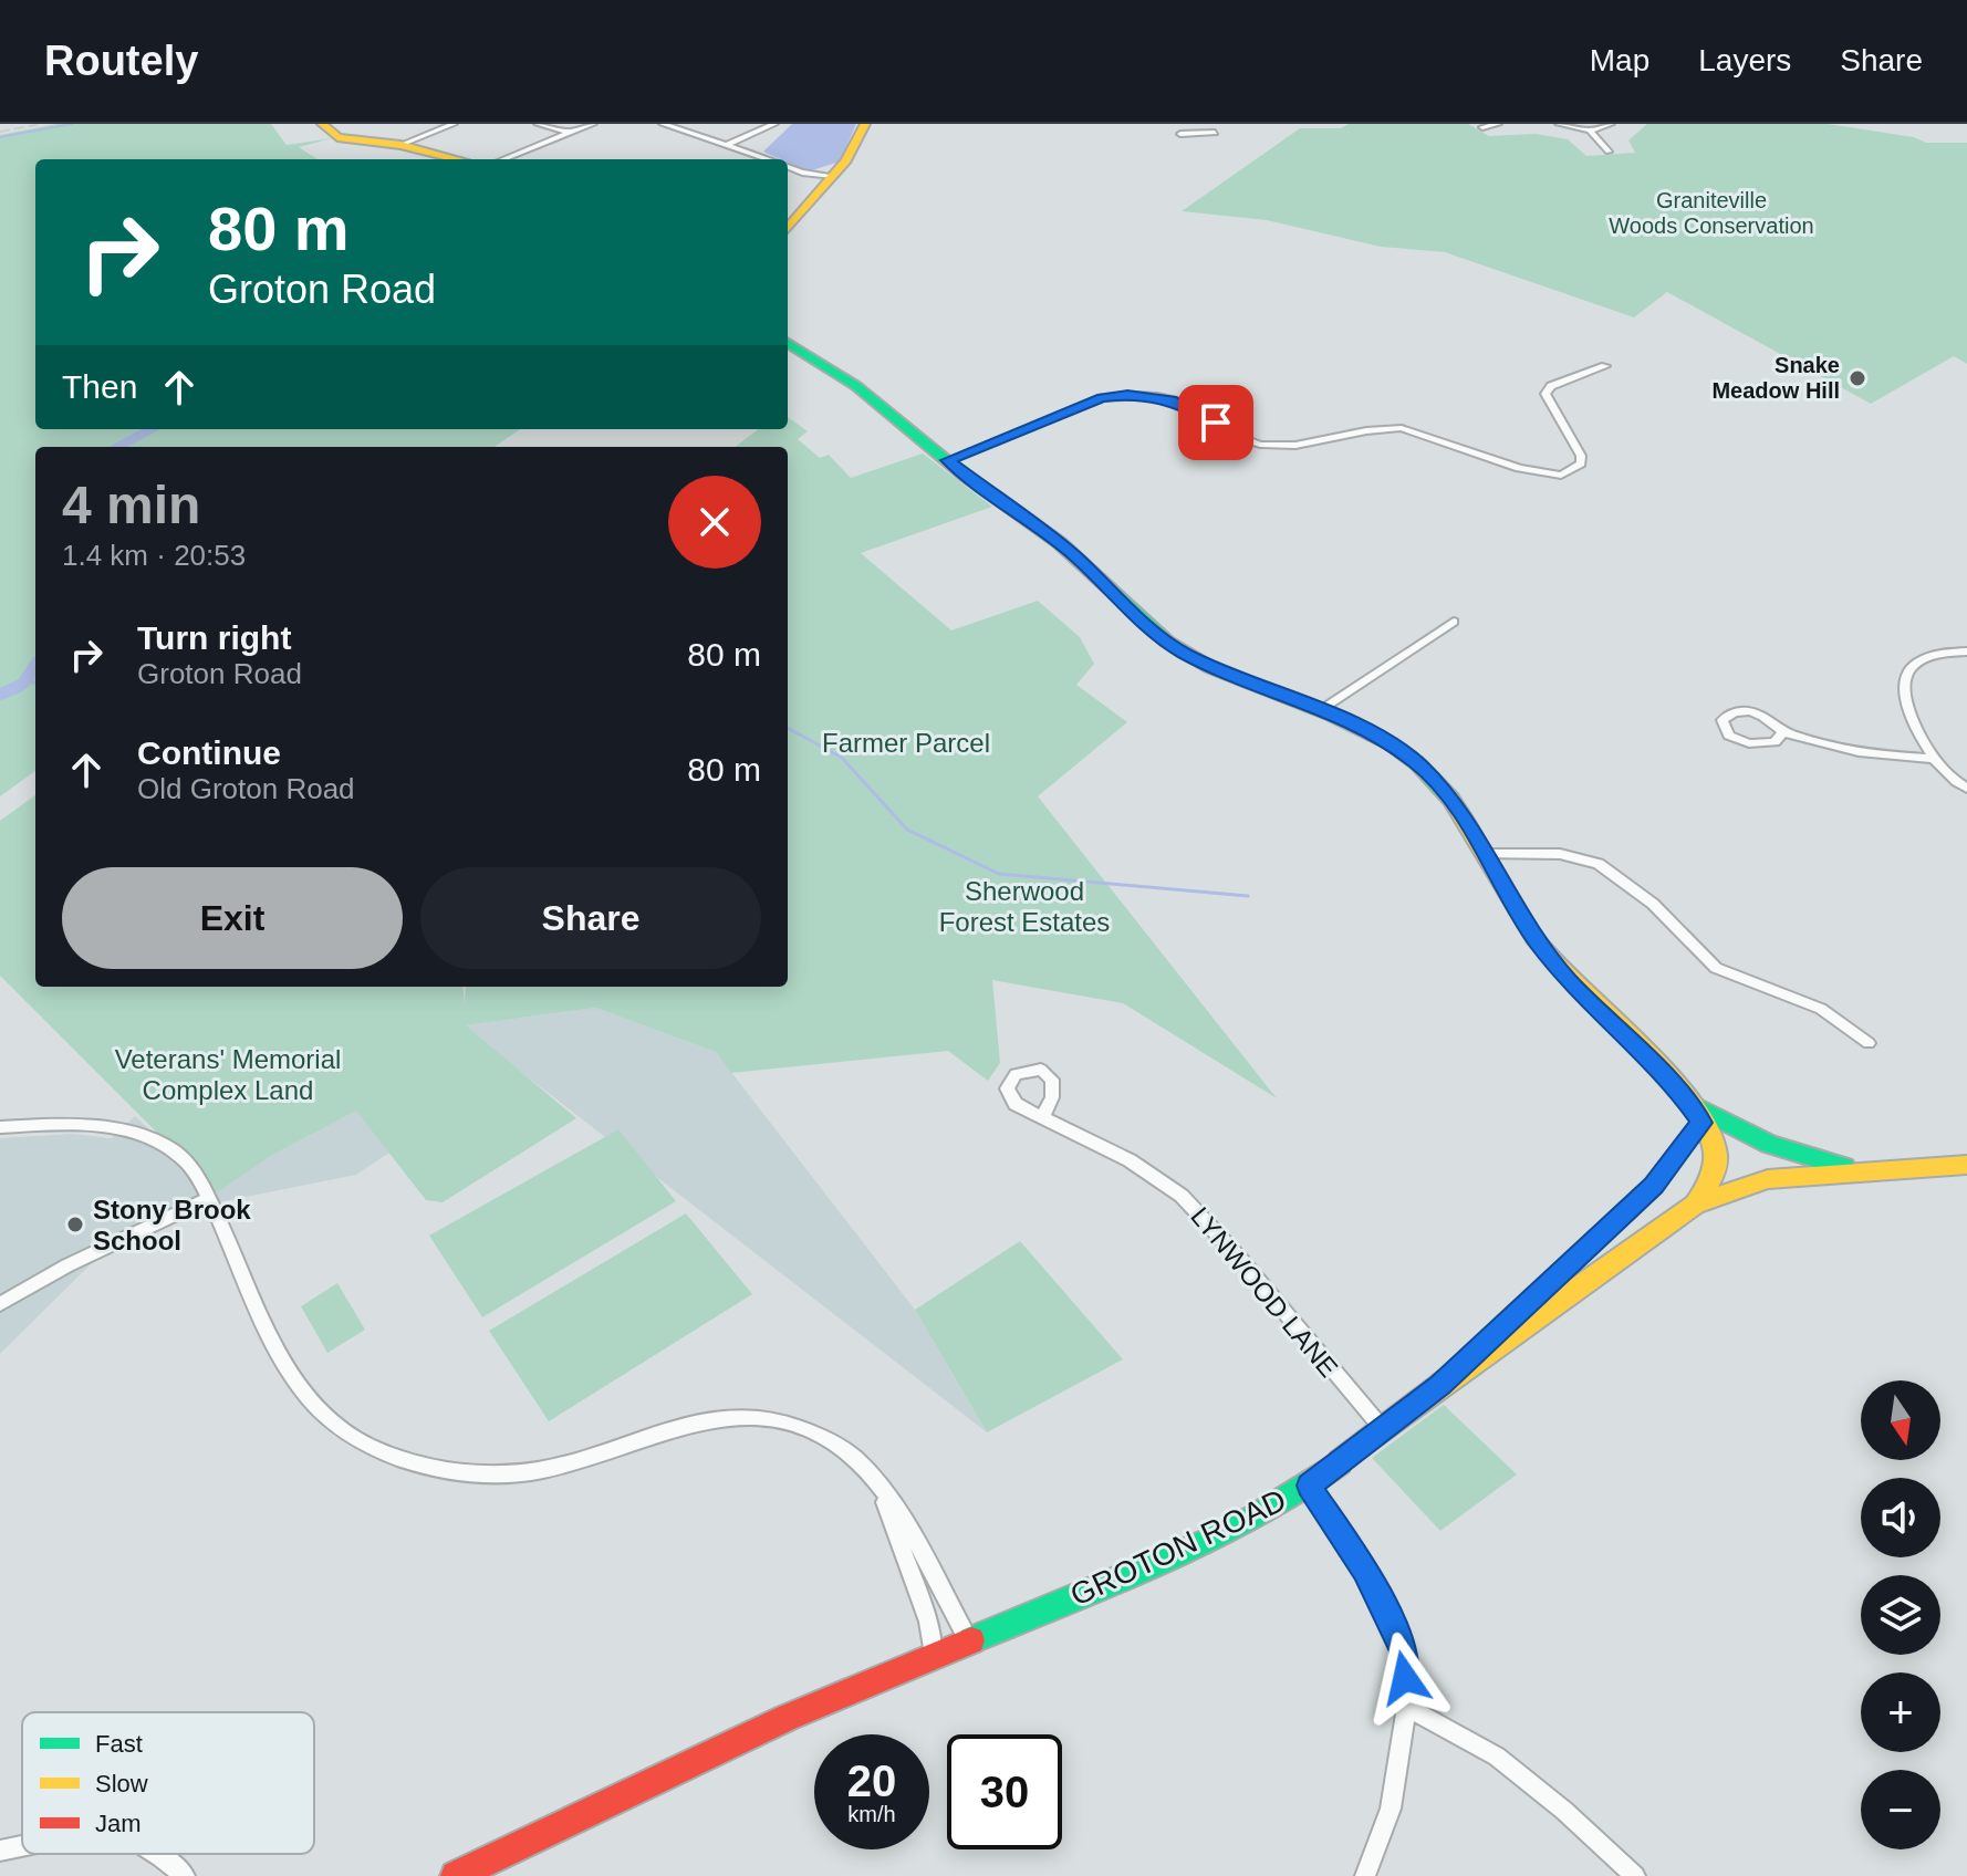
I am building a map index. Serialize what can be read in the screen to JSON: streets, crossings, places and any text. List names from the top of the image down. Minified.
{"streets":{"main road":["GROTON ROAD"],"street":["LYNWOOD LANE"]},"crossings":[["LYNWOOD LANE","GROTON ROAD"]],"parks":["Graniteville Woods Conservation","Farmer Parcel","Sherwood Forest Estates","Veterans' Memorial Complex Land"],"places":["Snake Meadow Hill","Stony Brook School"],"legend":["Fast","Slow","Jam"],"north":"bottom","page":{"header":"Routely","nav":["Map","Layers","Share"],"turn":["80 m","Groton Road"],"then":"Then","heading":["4 min","1.4 km · 20:53"],"list":[{"name":"Turn right","note":"Groton Road","value":"80 m"},{"name":"Continue","note":"Old Groton Road","value":"80 m"}],"buttons":["Exit","Share"],"map_buttons":["+","−"],"speed":"20 km/h","limit":"30"}}
